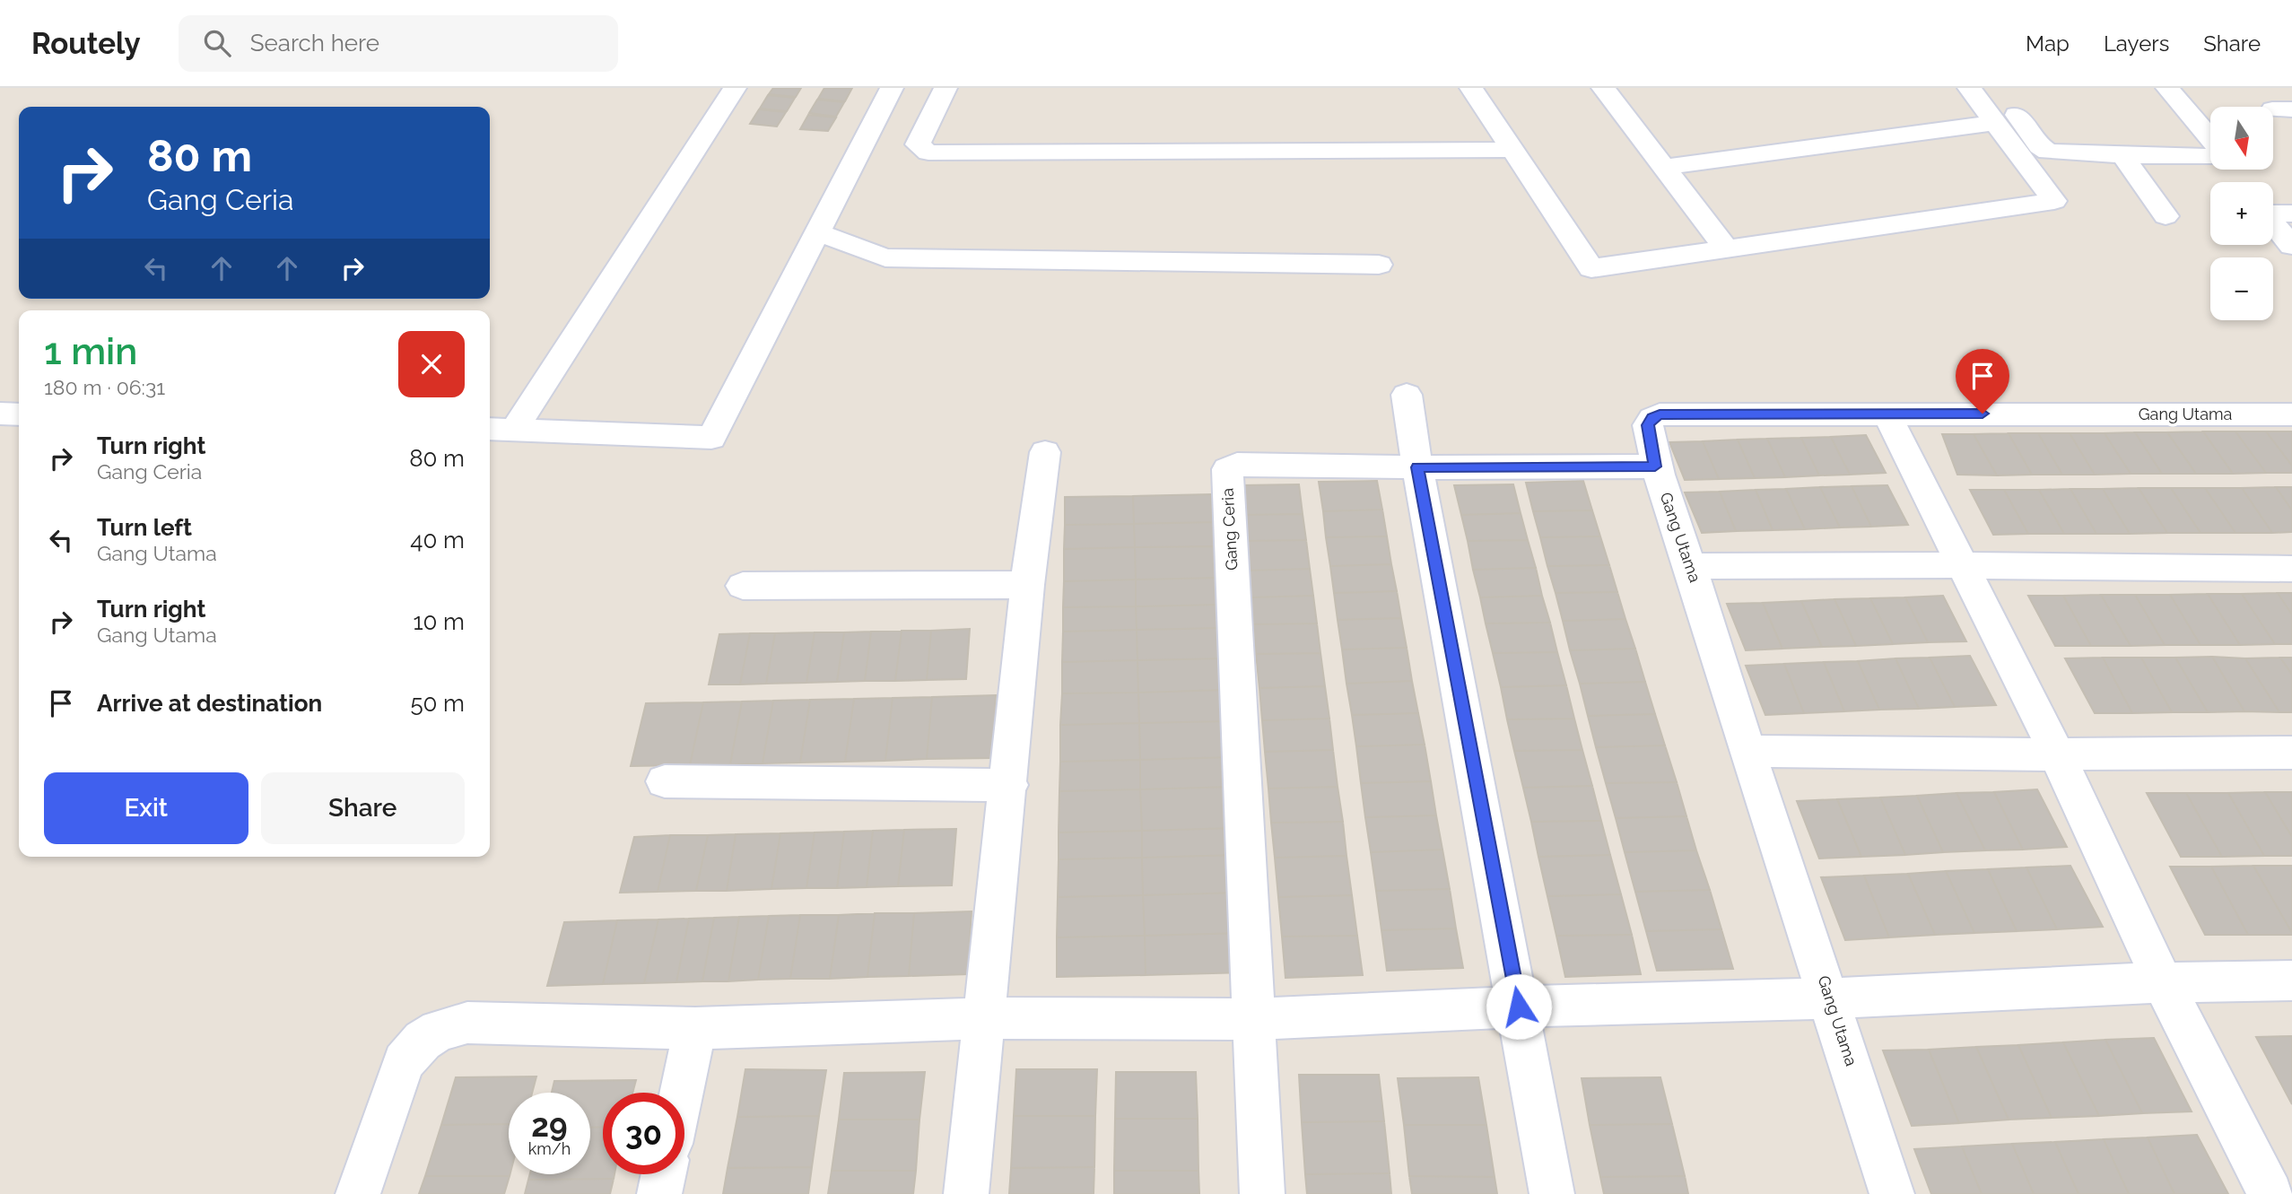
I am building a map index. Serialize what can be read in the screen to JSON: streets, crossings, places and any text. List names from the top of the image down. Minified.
{"streets":{"street":["Gang Utama","Gang Ceria"]},"crossings":[["Gang Utama","Gang Ceria"]],"north":"bottom","page":{"header":"Routely","search":"Search here","nav":["Map","Layers","Share"],"map_buttons":["+","−"],"turn":["80 m","Gang Ceria"],"heading":["1 min","180 m · 06:31"],"list":[{"name":"Turn right","note":"Gang Ceria","value":"80 m"},{"name":"Turn left","note":"Gang Utama","value":"40 m"},{"name":"Turn right","note":"Gang Utama","value":"10 m"},{"name":"Arrive at destination","value":"50 m"}],"buttons":["Exit","Share"],"speed":"29 km/h","limit":"30"}}
